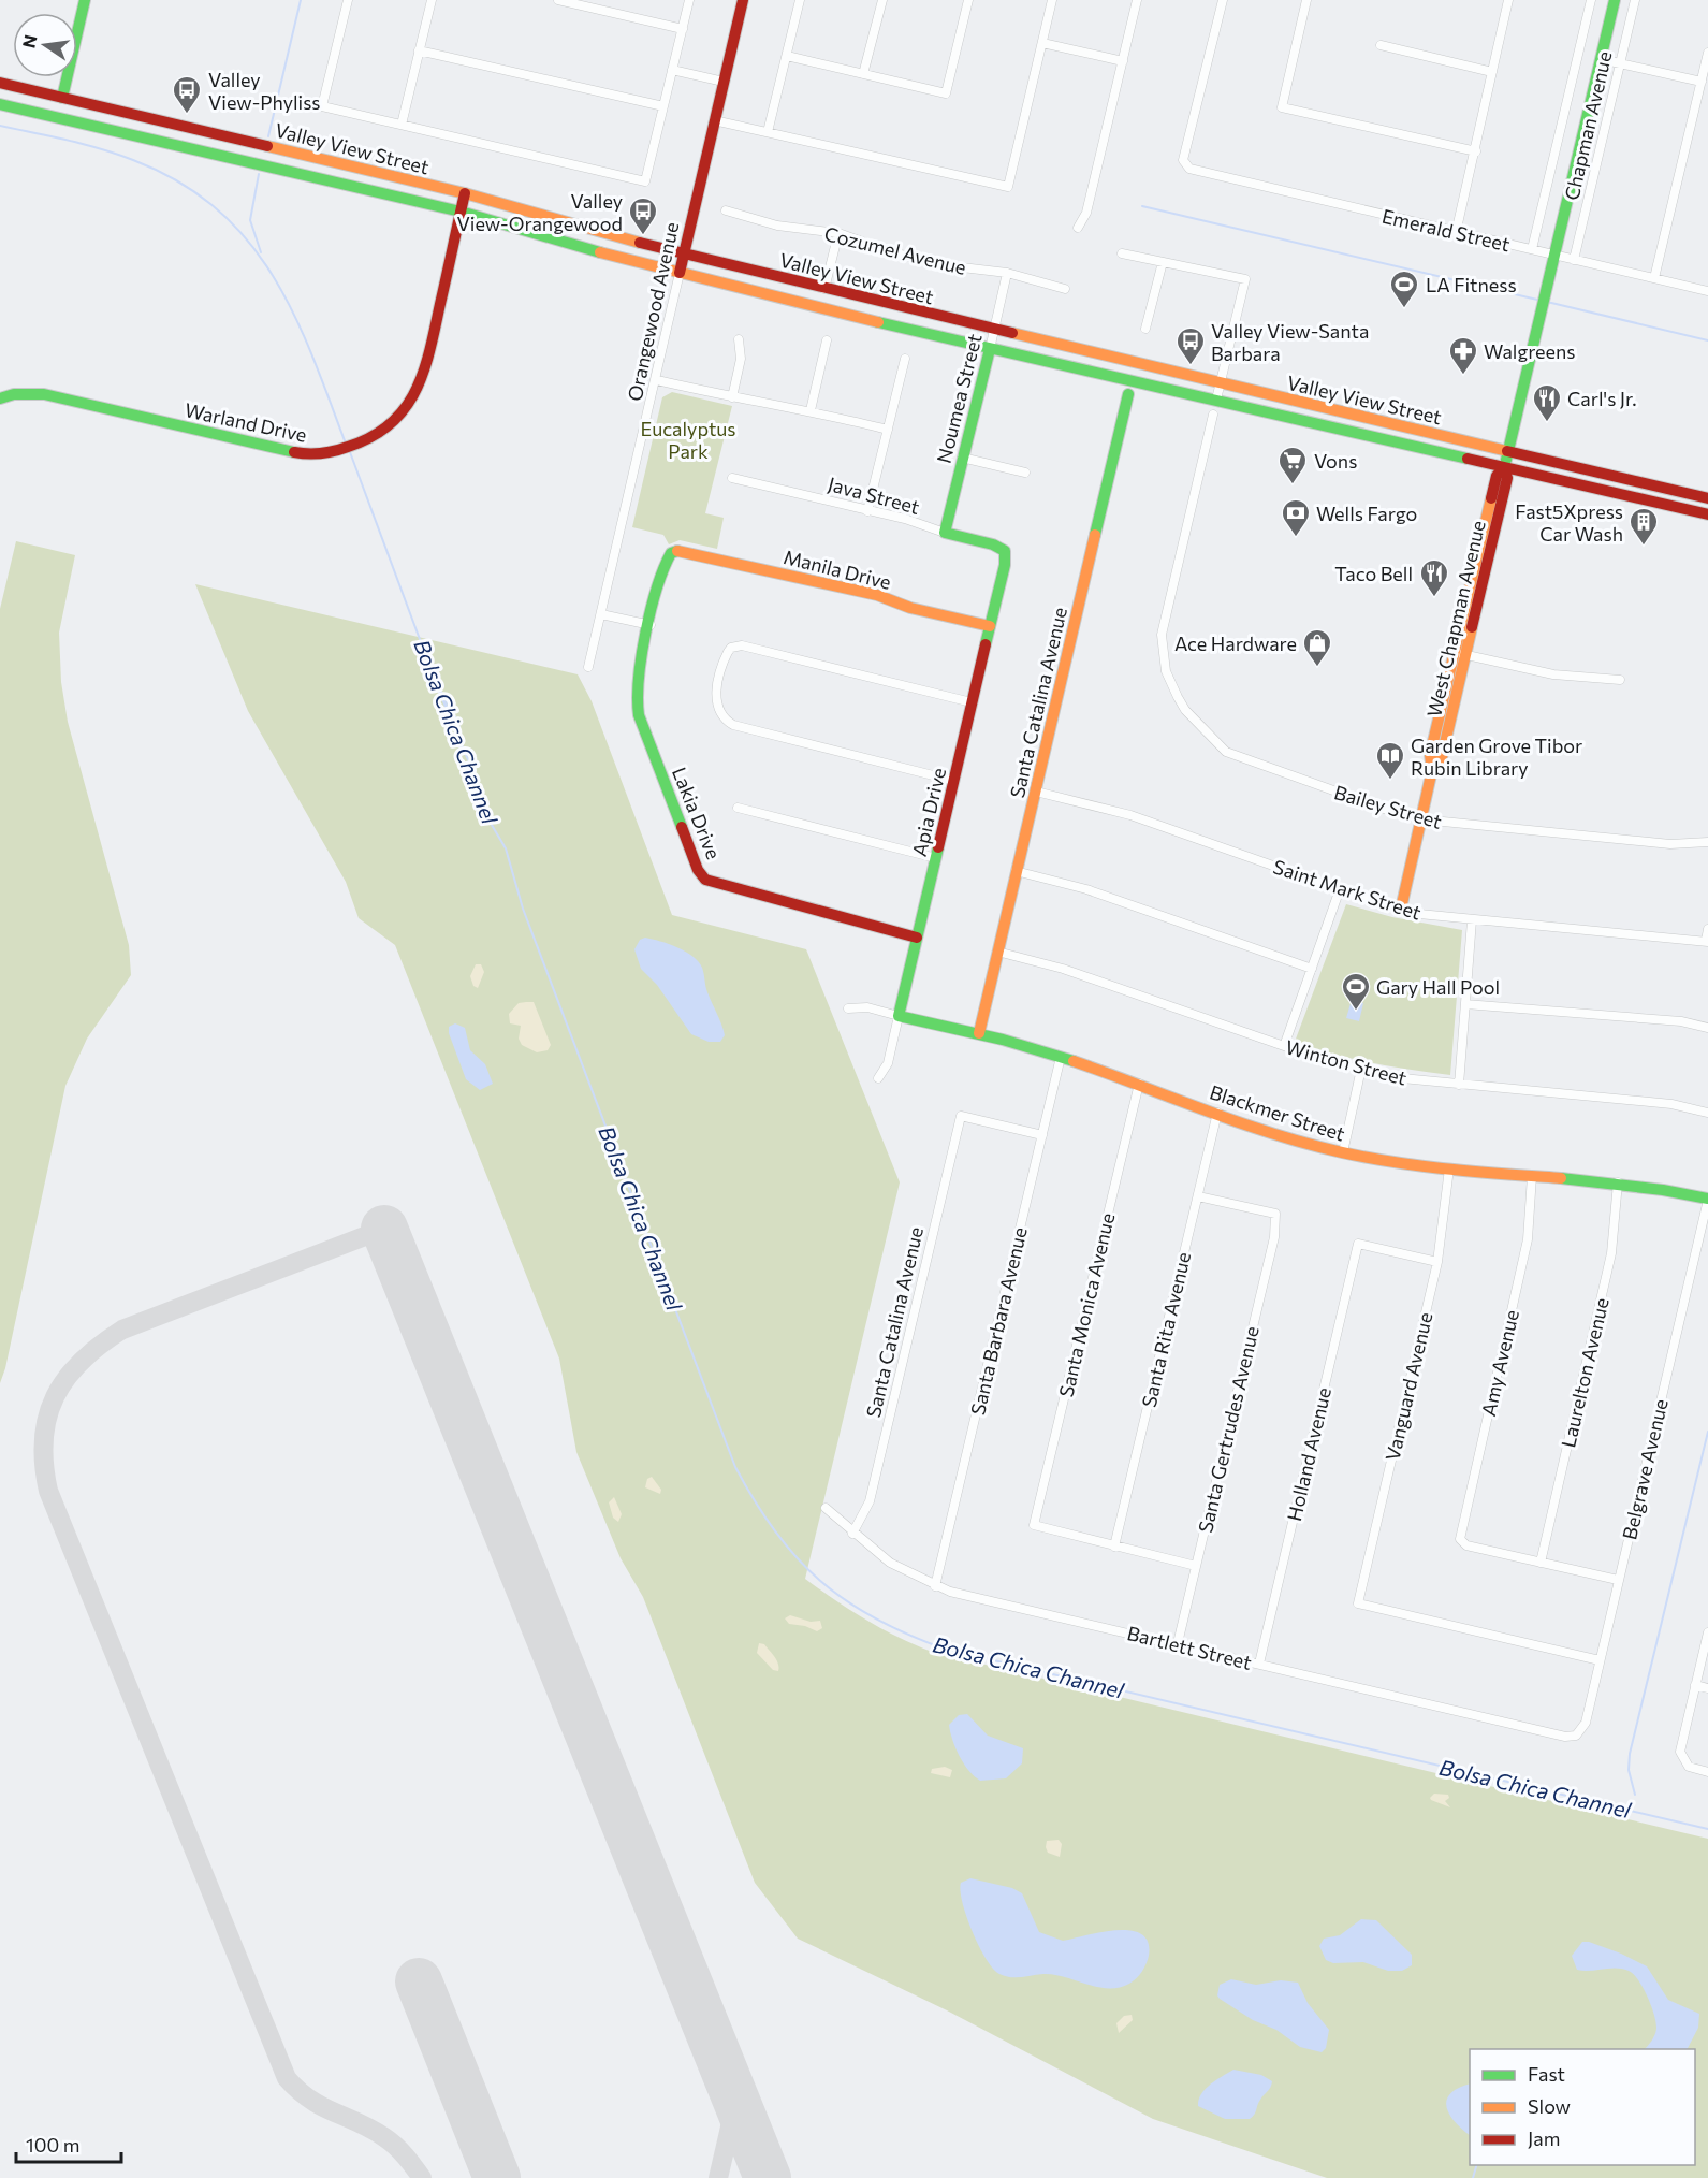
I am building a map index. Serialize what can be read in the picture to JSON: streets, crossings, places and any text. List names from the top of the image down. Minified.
{"streets":{"street":["Chapman Avenue","Valley View Street","Emerald Street","Cozumel Avenue","Orangewood Avenue","Noumea Street","Warland Drive","Java Street","Manila Drive","West Chapman Avenue","Santa Catalina Avenue","Bailey Street","Apia Drive","Lakia Drive","Saint Mark Street","Winton Street","Blackmer Street","Santa Monica Avenue","Santa Barbara Avenue","Santa Rita Avenue","Amy Avenue","Laurelton Avenue","Vanguard Avenue","Santa Gertrudes Avenue","Holland Avenue","Belgrave Avenue","Bartlett Street"]},"crossings":[["Chapman Avenue","Emerald Street"],["Valley View Street","Orangewood Avenue"],["Valley View Street","Noumea Street"],["Valley View Street","Warland Drive"],["Valley View Street","West Chapman Avenue"],["Valley View Street","Santa Catalina Avenue"],["Emerald Street","West Chapman Avenue"],["Cozumel Avenue","Noumea Street"],["Noumea Street","Java Street"],["Java Street","Apia Drive"],["Manila Drive","Apia Drive"],["Manila Drive","Lakia Drive"],["West Chapman Avenue","Bailey Street"],["Santa Catalina Avenue","Saint Mark Street"],["Santa Catalina Avenue","Winton Street"],["Santa Catalina Avenue","Blackmer Street"],["Santa Catalina Avenue","Santa Barbara Avenue"],["Santa Catalina Avenue","Bartlett Street"],["Apia Drive","Lakia Drive"],["Apia Drive","Blackmer Street"],["Blackmer Street","Santa Monica Avenue"],["Blackmer Street","Santa Barbara Avenue"],["Blackmer Street","Santa Rita Avenue"],["Blackmer Street","Amy Avenue"],["Blackmer Street","Laurelton Avenue"],["Blackmer Street","Vanguard Avenue"],["Blackmer Street","Belgrave Avenue"],["Santa Monica Avenue","Santa Rita Avenue"],["Santa Barbara Avenue","Bartlett Street"],["Santa Rita Avenue","Santa Gertrudes Avenue"],["Amy Avenue","Laurelton Avenue"],["Vanguard Avenue","Holland Avenue"],["Vanguard Avenue","Belgrave Avenue"],["Santa Gertrudes Avenue","Bartlett Street"],["Holland Avenue","Bartlett Street"],["Belgrave Avenue","Bartlett Street"]],"water":["Bolsa Chica Channel"],"parks":["Eucalyptus Park"],"places":{"bus stop":["Valley View-Phyliss","Valley View-Orangewood","Valley View-Santa Barbara"],"sports":["LA Fitness","Gary Hall Pool"],"pharmacy":["Walgreens"],"restaurant":["Carl's Jr.","Taco Bell"],"supermarket":["Vons"],"bank":["Wells Fargo"],"building":["Fast5Xpress Car Wash"],"shop":["Ace Hardware"],"library":["Garden Grove Tibor Rubin Library"]},"legend":["Fast","Slow","Jam"],"scale_bar":"100 m","north":"left"}
